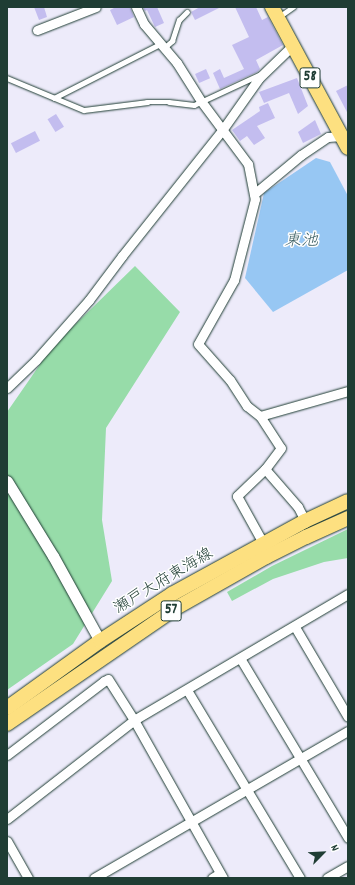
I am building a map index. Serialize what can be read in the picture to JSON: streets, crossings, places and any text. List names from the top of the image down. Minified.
{"streets":{"main road":["58","瀬戸大府東海線","57"]},"water":["東池"],"north":"top right"}
